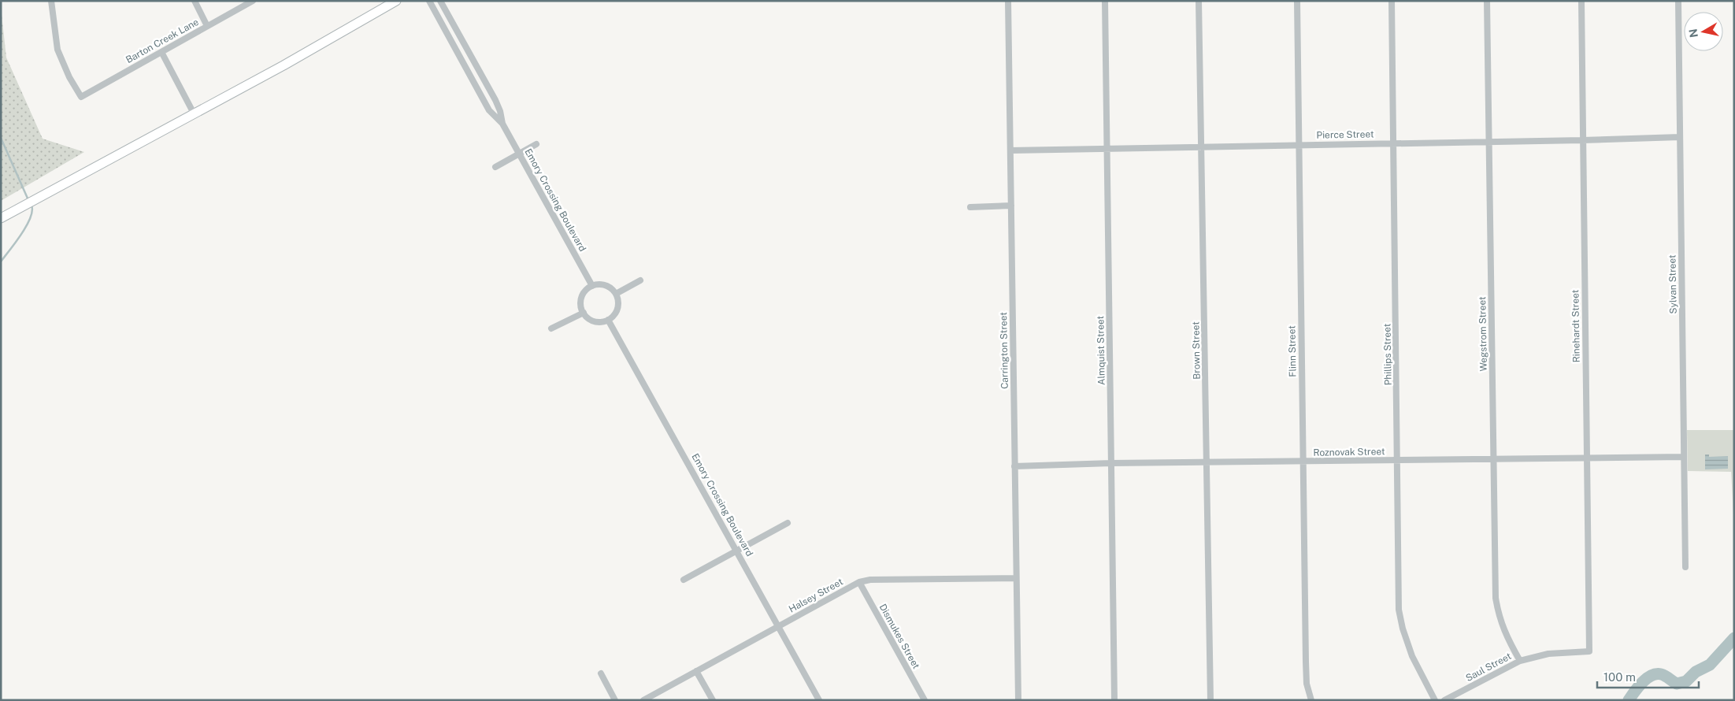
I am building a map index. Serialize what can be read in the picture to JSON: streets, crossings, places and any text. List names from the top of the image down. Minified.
{"streets":{"street":["Barton Creek Lane","Pierce Street","Emory Crossing Boulevard","Sylvan Street","Rinehardt Street","Wegstrom Street","Carrington Street","Almquist Street","Brown Street","Flinn Street","Phillips Street","Roznovak Street","Halsey Street","Dismukes Street","Saul Street"]},"crossings":[["Pierce Street","Sylvan Street"],["Pierce Street","Rinehardt Street"],["Pierce Street","Wegstrom Street"],["Pierce Street","Carrington Street"],["Pierce Street","Almquist Street"],["Pierce Street","Brown Street"],["Pierce Street","Flinn Street"],["Pierce Street","Phillips Street"],["Emory Crossing Boulevard","Halsey Street"],["Sylvan Street","Roznovak Street"],["Rinehardt Street","Roznovak Street"],["Rinehardt Street","Saul Street"],["Wegstrom Street","Roznovak Street"],["Wegstrom Street","Saul Street"],["Carrington Street","Roznovak Street"],["Carrington Street","Halsey Street"],["Almquist Street","Roznovak Street"],["Brown Street","Roznovak Street"],["Flinn Street","Roznovak Street"],["Phillips Street","Roznovak Street"],["Halsey Street","Dismukes Street"]],"scale_bar":"100 m","north":"left"}
